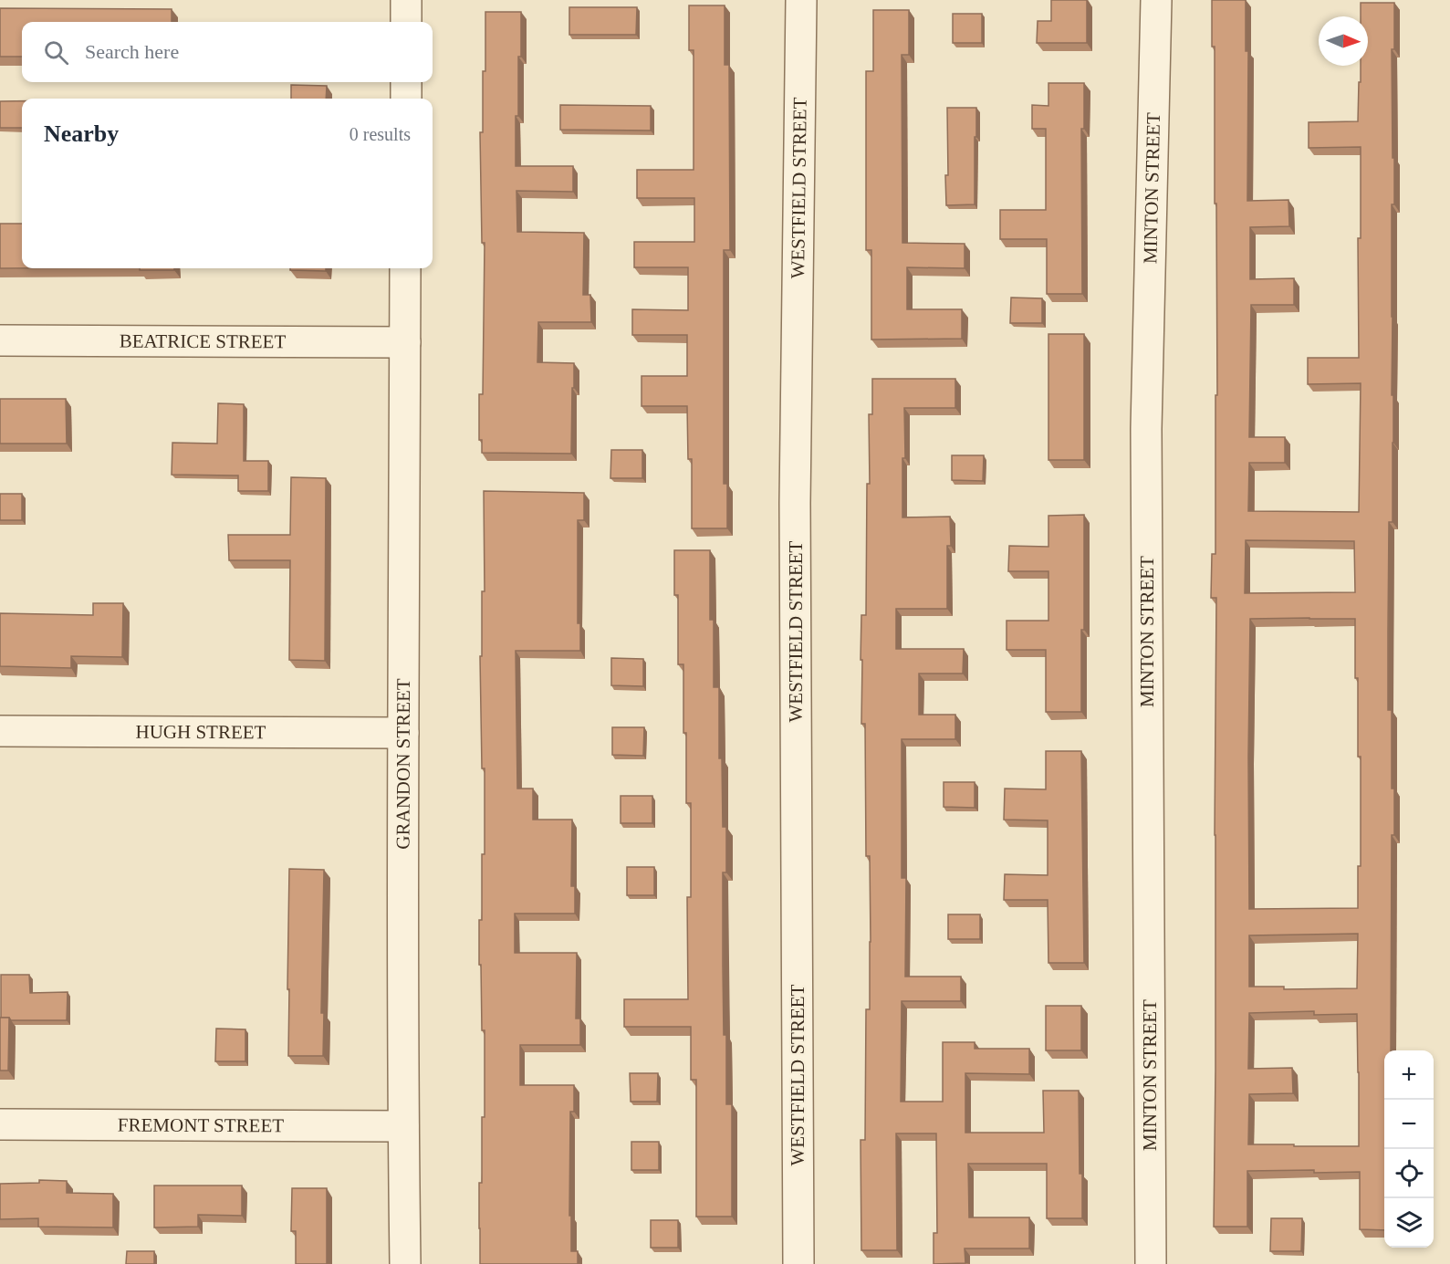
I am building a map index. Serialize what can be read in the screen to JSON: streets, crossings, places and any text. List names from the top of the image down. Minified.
{"streets":{"street":["WESTFIELD STREET","MINTON STREET","BEATRICE STREET","HUGH STREET","GRANDON STREET","FREMONT STREET"]},"crossings":[["BEATRICE STREET","GRANDON STREET"],["HUGH STREET","GRANDON STREET"],["GRANDON STREET","FREMONT STREET"]],"north":"right","page":{"search":"Search here","heading":["Nearby","0 results"],"map_buttons":["+","−"]}}
